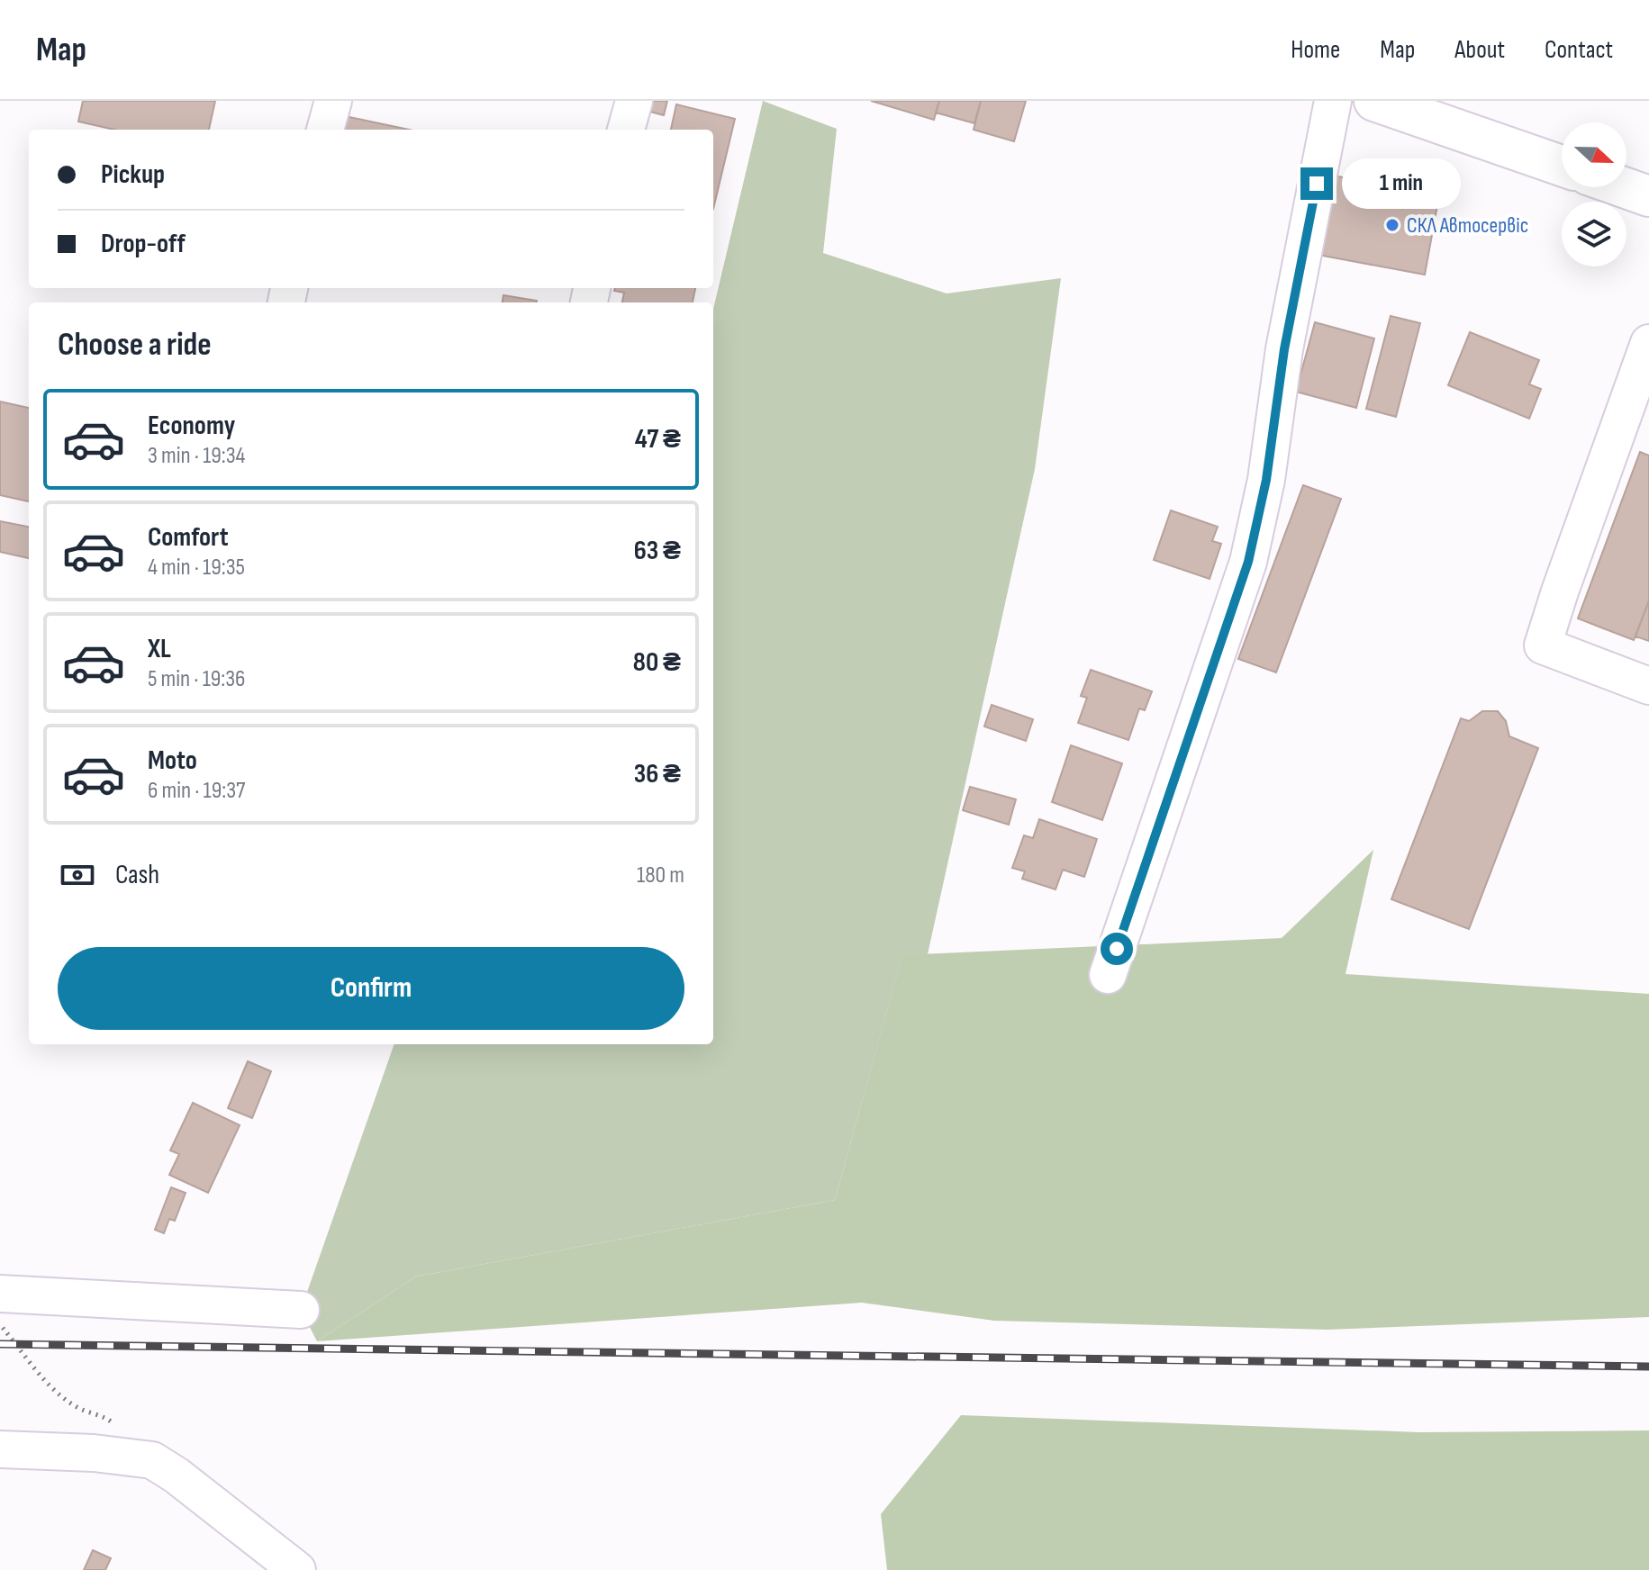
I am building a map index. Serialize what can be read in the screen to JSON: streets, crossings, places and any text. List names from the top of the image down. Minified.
{"places":["СКЛ Автосервіс"],"north":"right","page":{"header":"Map","nav":["Home","Map","About","Contact"],"banner":["Pickup","Drop-off"],"bubble":"1 min","heading":"Choose a ride","list":[{"name":"Economy","note":"3 min · 19:34","value":"47 ₴"},{"name":"Comfort","note":"4 min · 19:35","value":"63 ₴"},{"name":"XL","note":"5 min · 19:36","value":"80 ₴"},{"name":"Moto","note":"6 min · 19:37","value":"36 ₴"}],"pay":["Cash","180 m"],"buttons":"Confirm"}}
